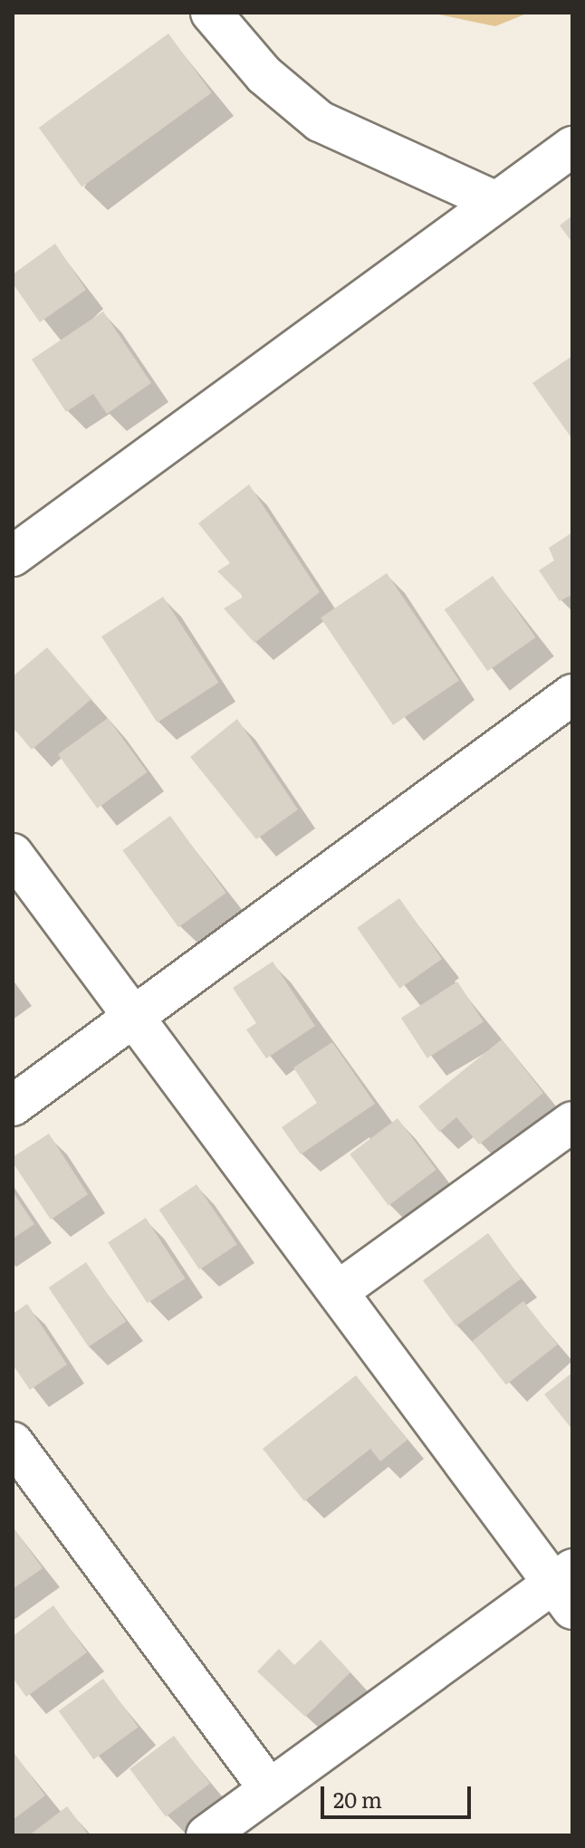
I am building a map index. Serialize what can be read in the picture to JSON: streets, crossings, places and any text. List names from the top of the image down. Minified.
{"scale_bar":"20 m"}
